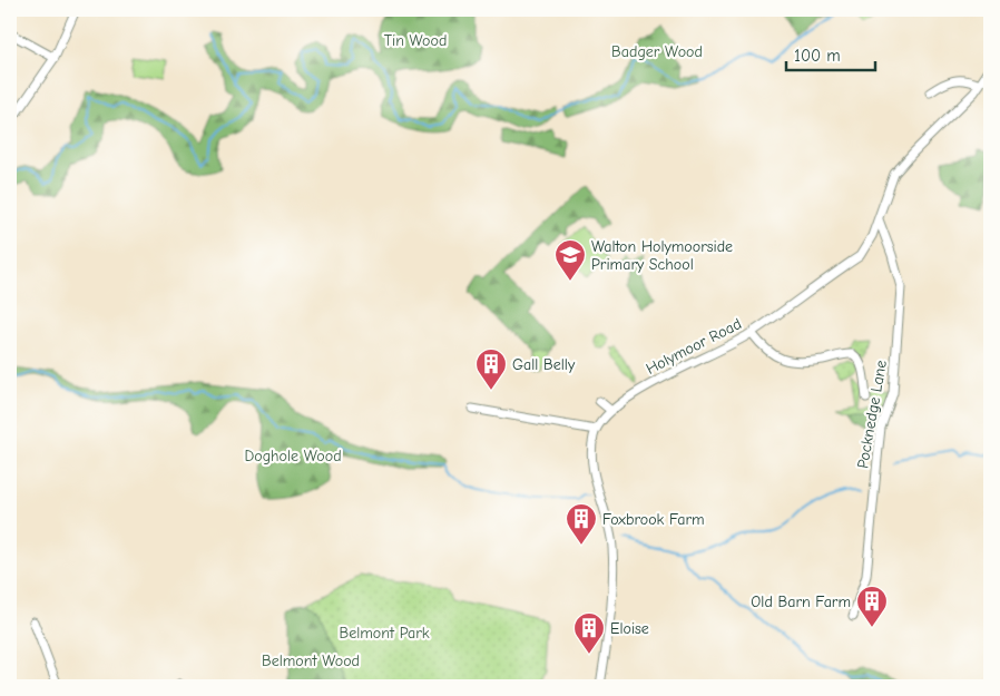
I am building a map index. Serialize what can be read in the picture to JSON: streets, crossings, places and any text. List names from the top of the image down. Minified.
{"streets":{"street":["Holymoor Road","Pocknedge Lane"]},"crossings":[["Holymoor Road","Pocknedge Lane"]],"parks":["Tin Wood","Badger Wood","Doghole Wood","Belmont Park","Belmont Wood"],"places":{"school or university":["Walton Holymoorside Primary School"],"building":["Gall Belly","Foxbrook Farm","Old Barn Farm","Eloise"]},"scale_bar":"100 m"}
